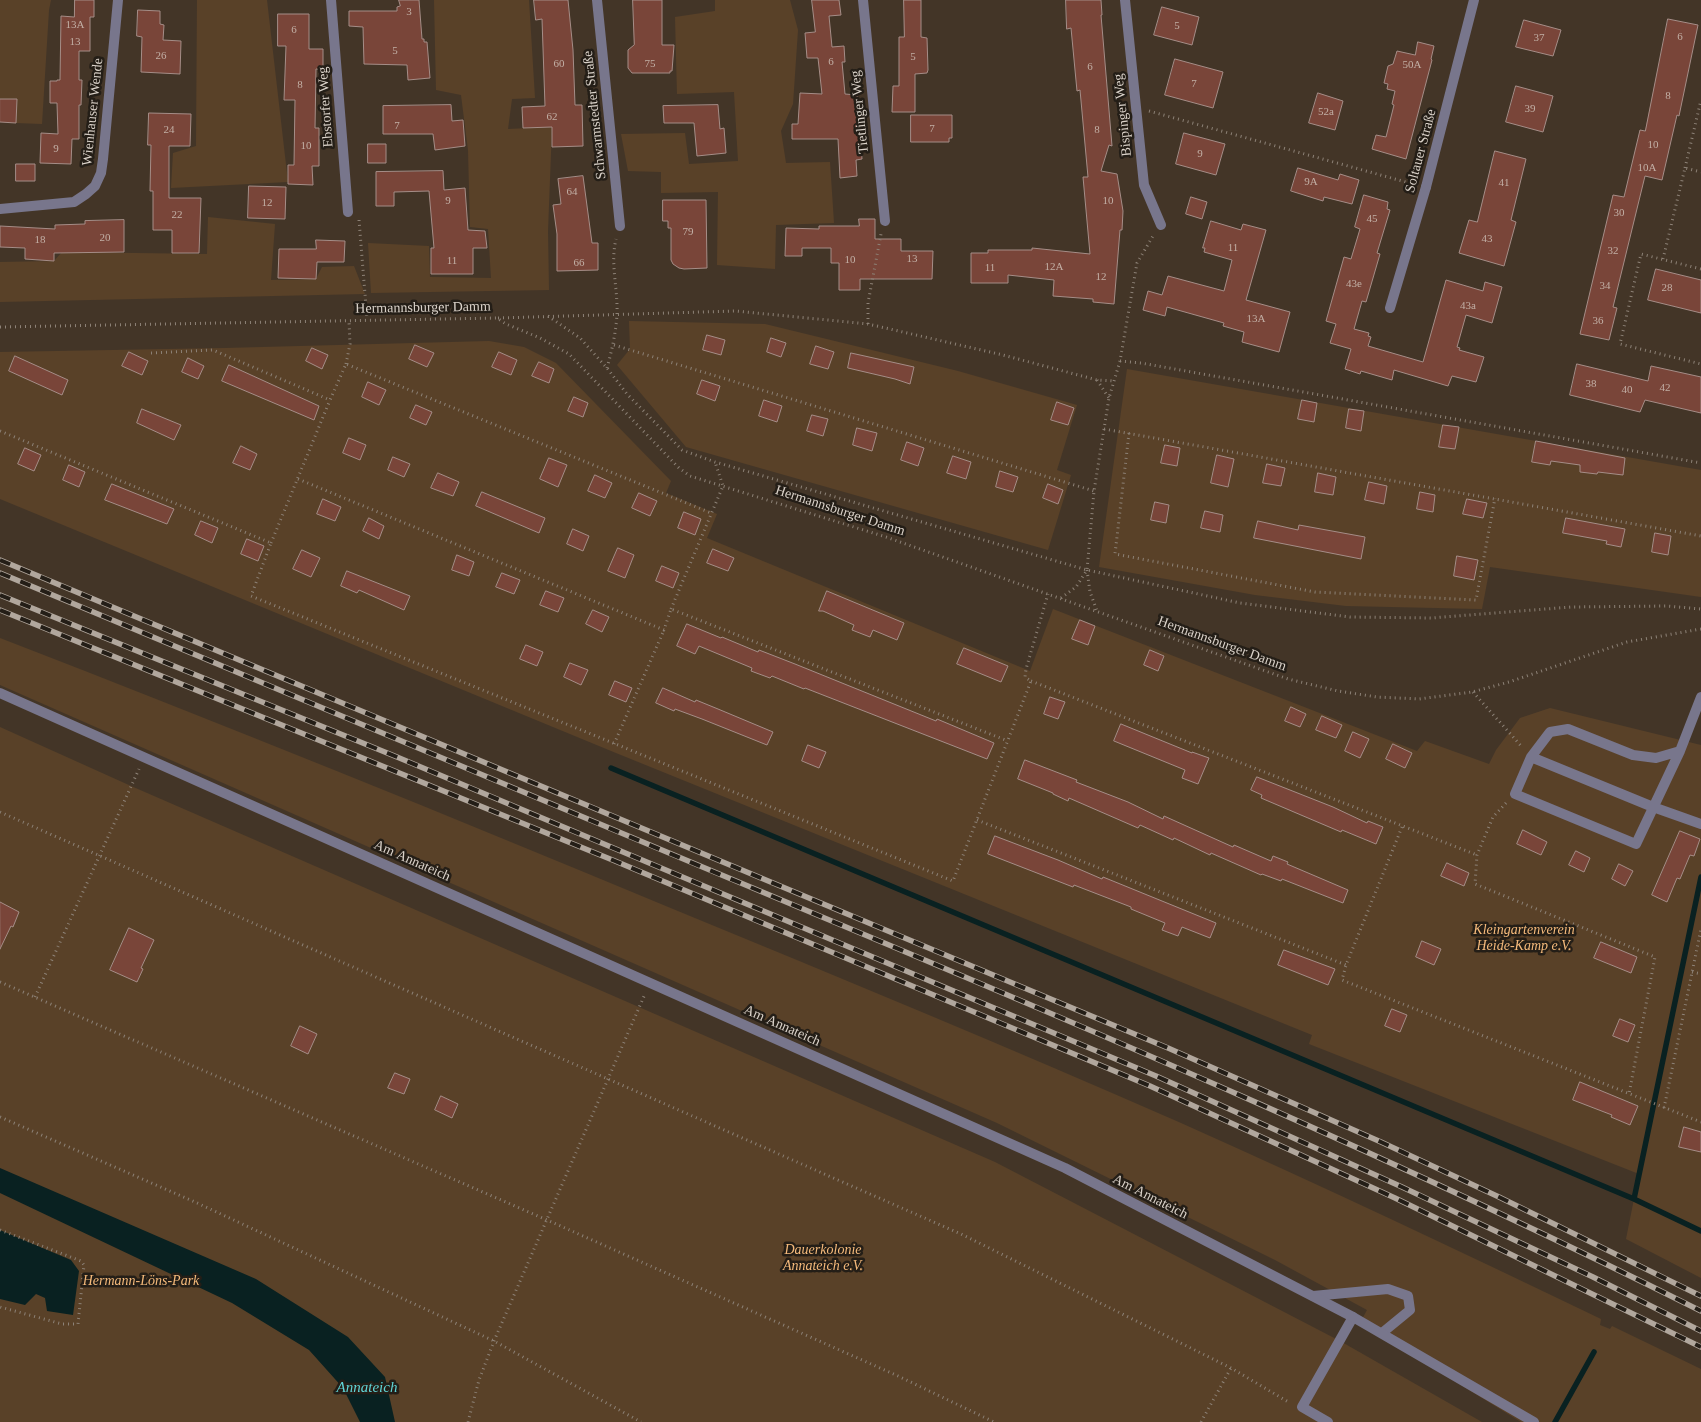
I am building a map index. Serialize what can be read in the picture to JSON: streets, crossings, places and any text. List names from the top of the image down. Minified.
{"streets":{"street":["Ebstorfer Weg","Wienhauser Wende","Tietlinger Weg","Schwarmstedter Straße","Bispinger Weg","Soltauer Straße","Am Annateich"],"path":["Hermannsburger Damm"]},"water":["Annateich"],"parks":["Kleingartenverein Heide-Kamp e.V.","Dauerkolonie Annateich e.V.","Hermann-Löns-Park"],"house_numbers":["3","13A","5","6","6","37","13","5","26","5","6","60","75","50A","6","7","8","8","39","52a","62","7","7","24","8","10","10","9","9","10A","9A","41","64","9","10","12","30","22","45","79","20","43","18","11","32","13","10","11","66","12A","11","12","43e","34","28","43a","13A","36","38","42","40"]}
